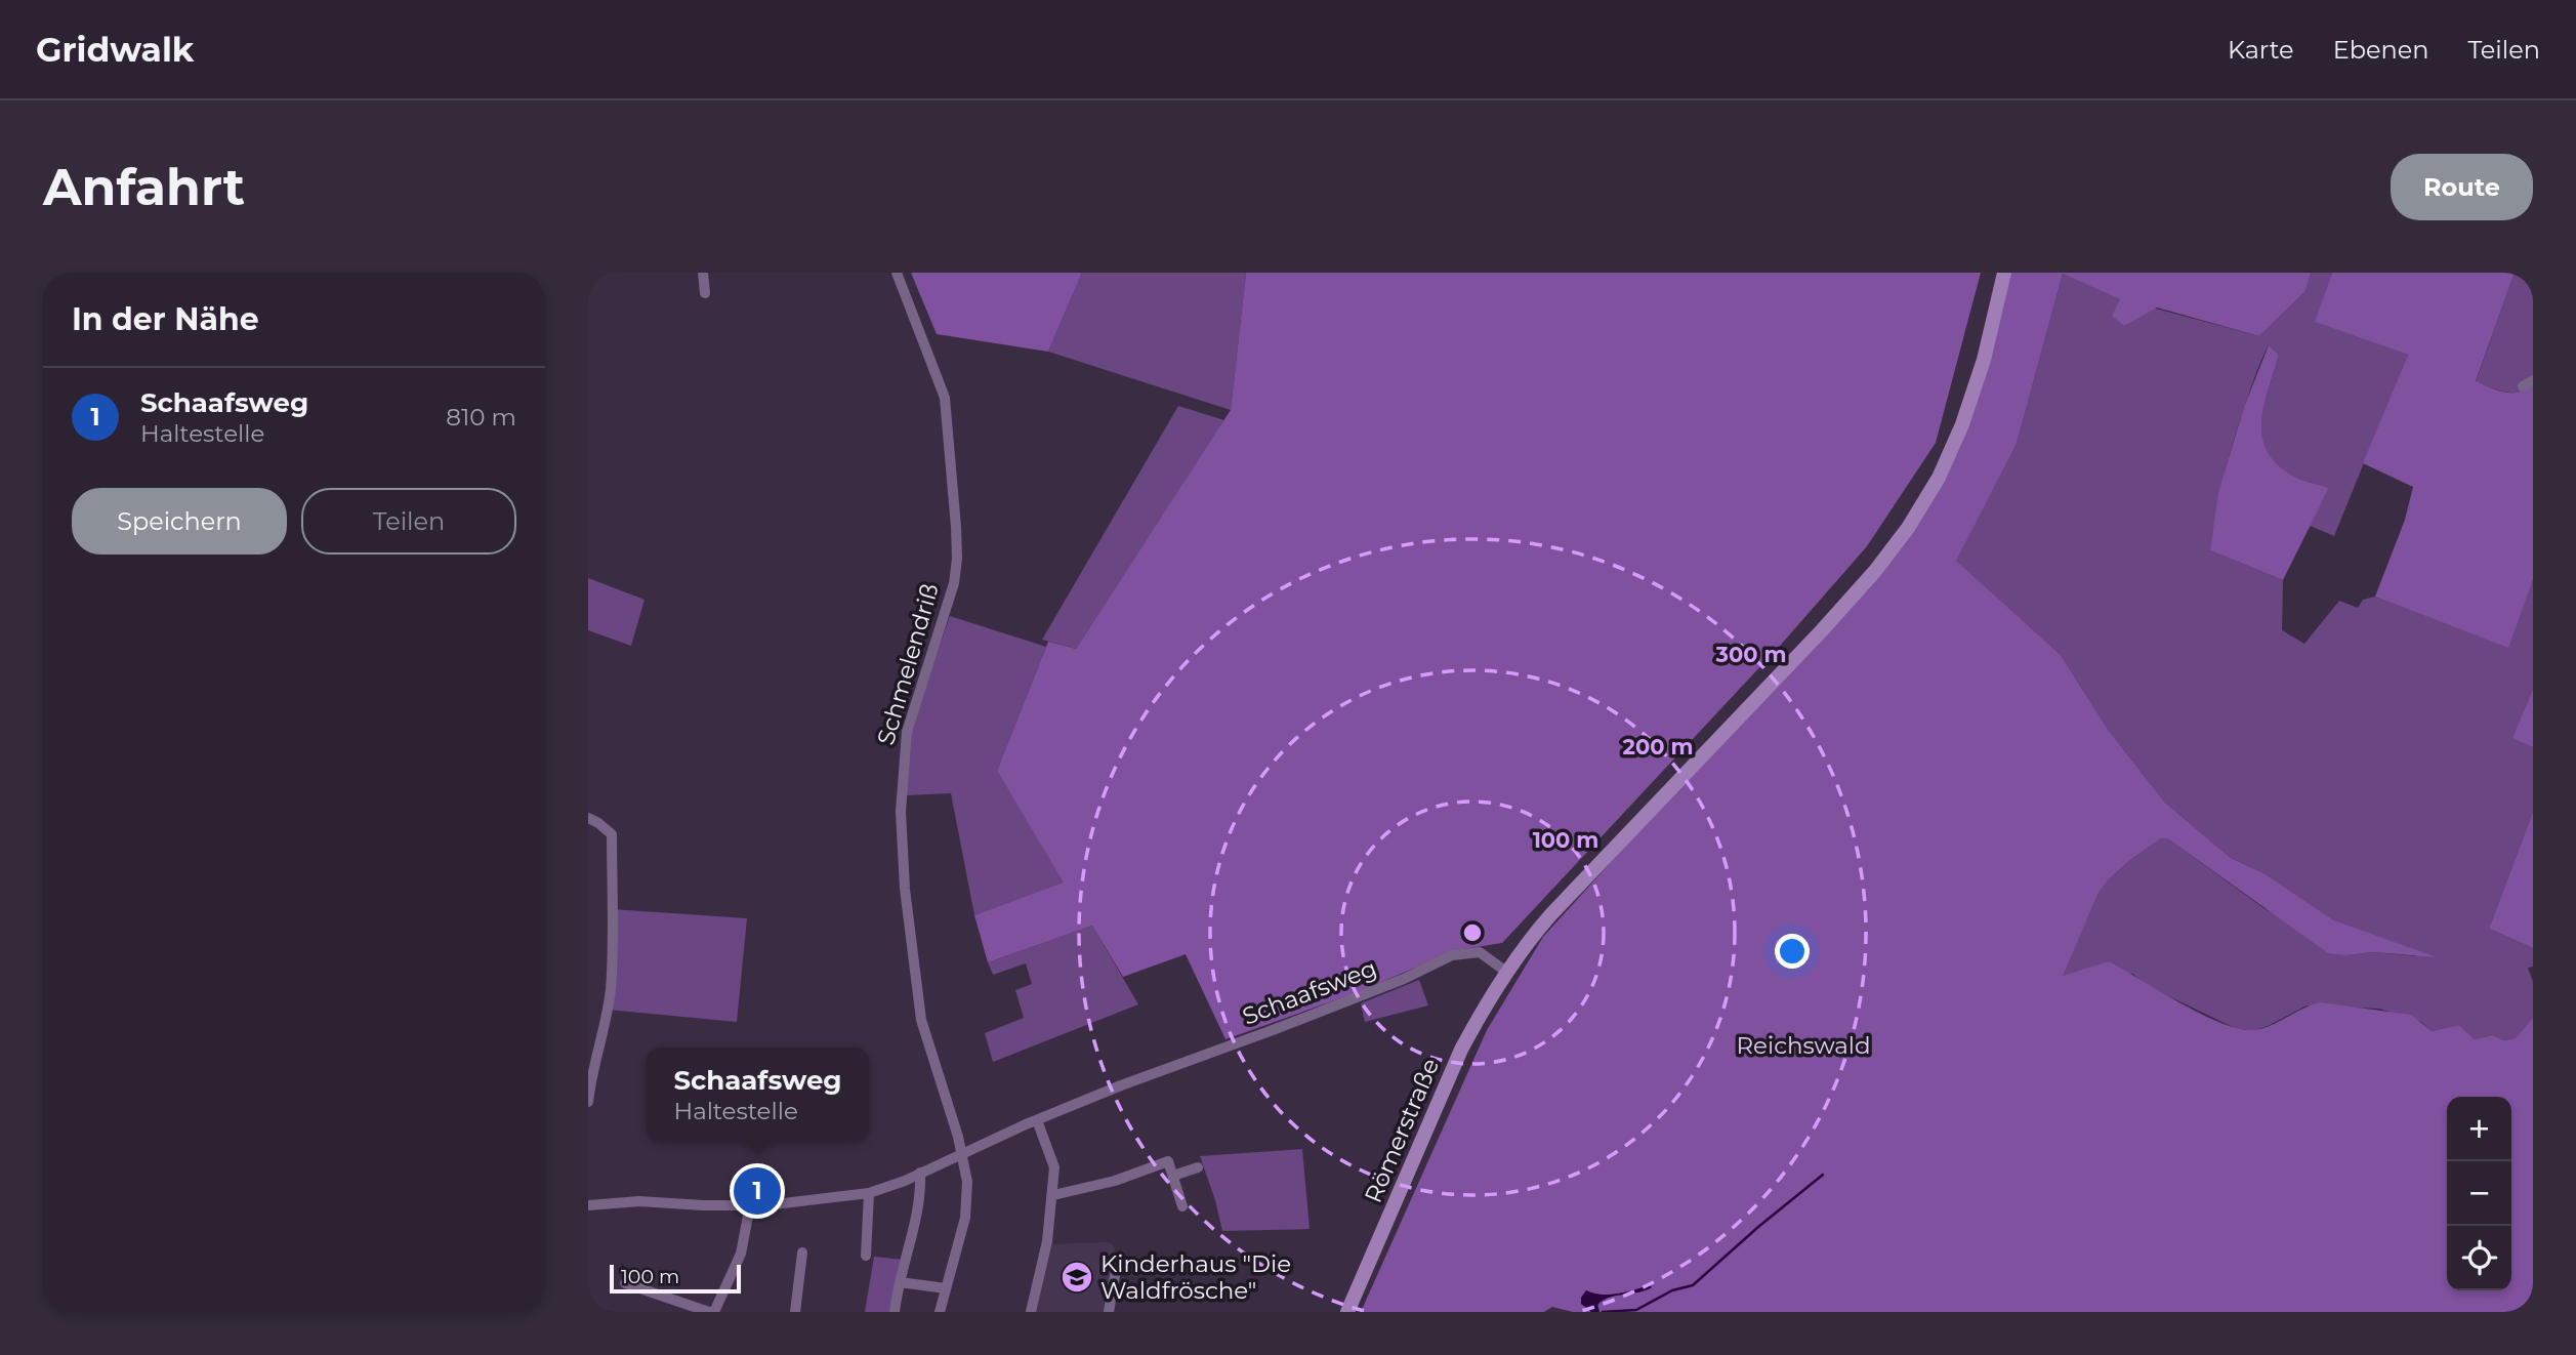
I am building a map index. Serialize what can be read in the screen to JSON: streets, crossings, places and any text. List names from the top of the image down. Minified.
{"streets":{"main road":["Römerstraße"],"street":["Schmelendriß","Schaafsweg"]},"crossings":[["Schmelendriß","Schaafsweg"],["Schaafsweg","Römerstraße"]],"parks":["Reichswald"],"places":{"school or university":["Kinderhaus \"Die Waldfrösche\""]},"scale_bar":"100 m","page":{"header":"Gridwalk","nav":["Karte","Ebenen","Teilen"],"buttons":["Route",["Speichern","Teilen"]],"title":"Anfahrt","heading":"In der Nähe","list":[{"mark":"1","name":"Schaafsweg","note":"Haltestelle","value":"810 m"}],"popup":["Schaafsweg","Haltestelle"],"map_buttons":["+","−"],"pins":"1","scale":"100 m"},"rings":["300 m","200 m","100 m"]}
